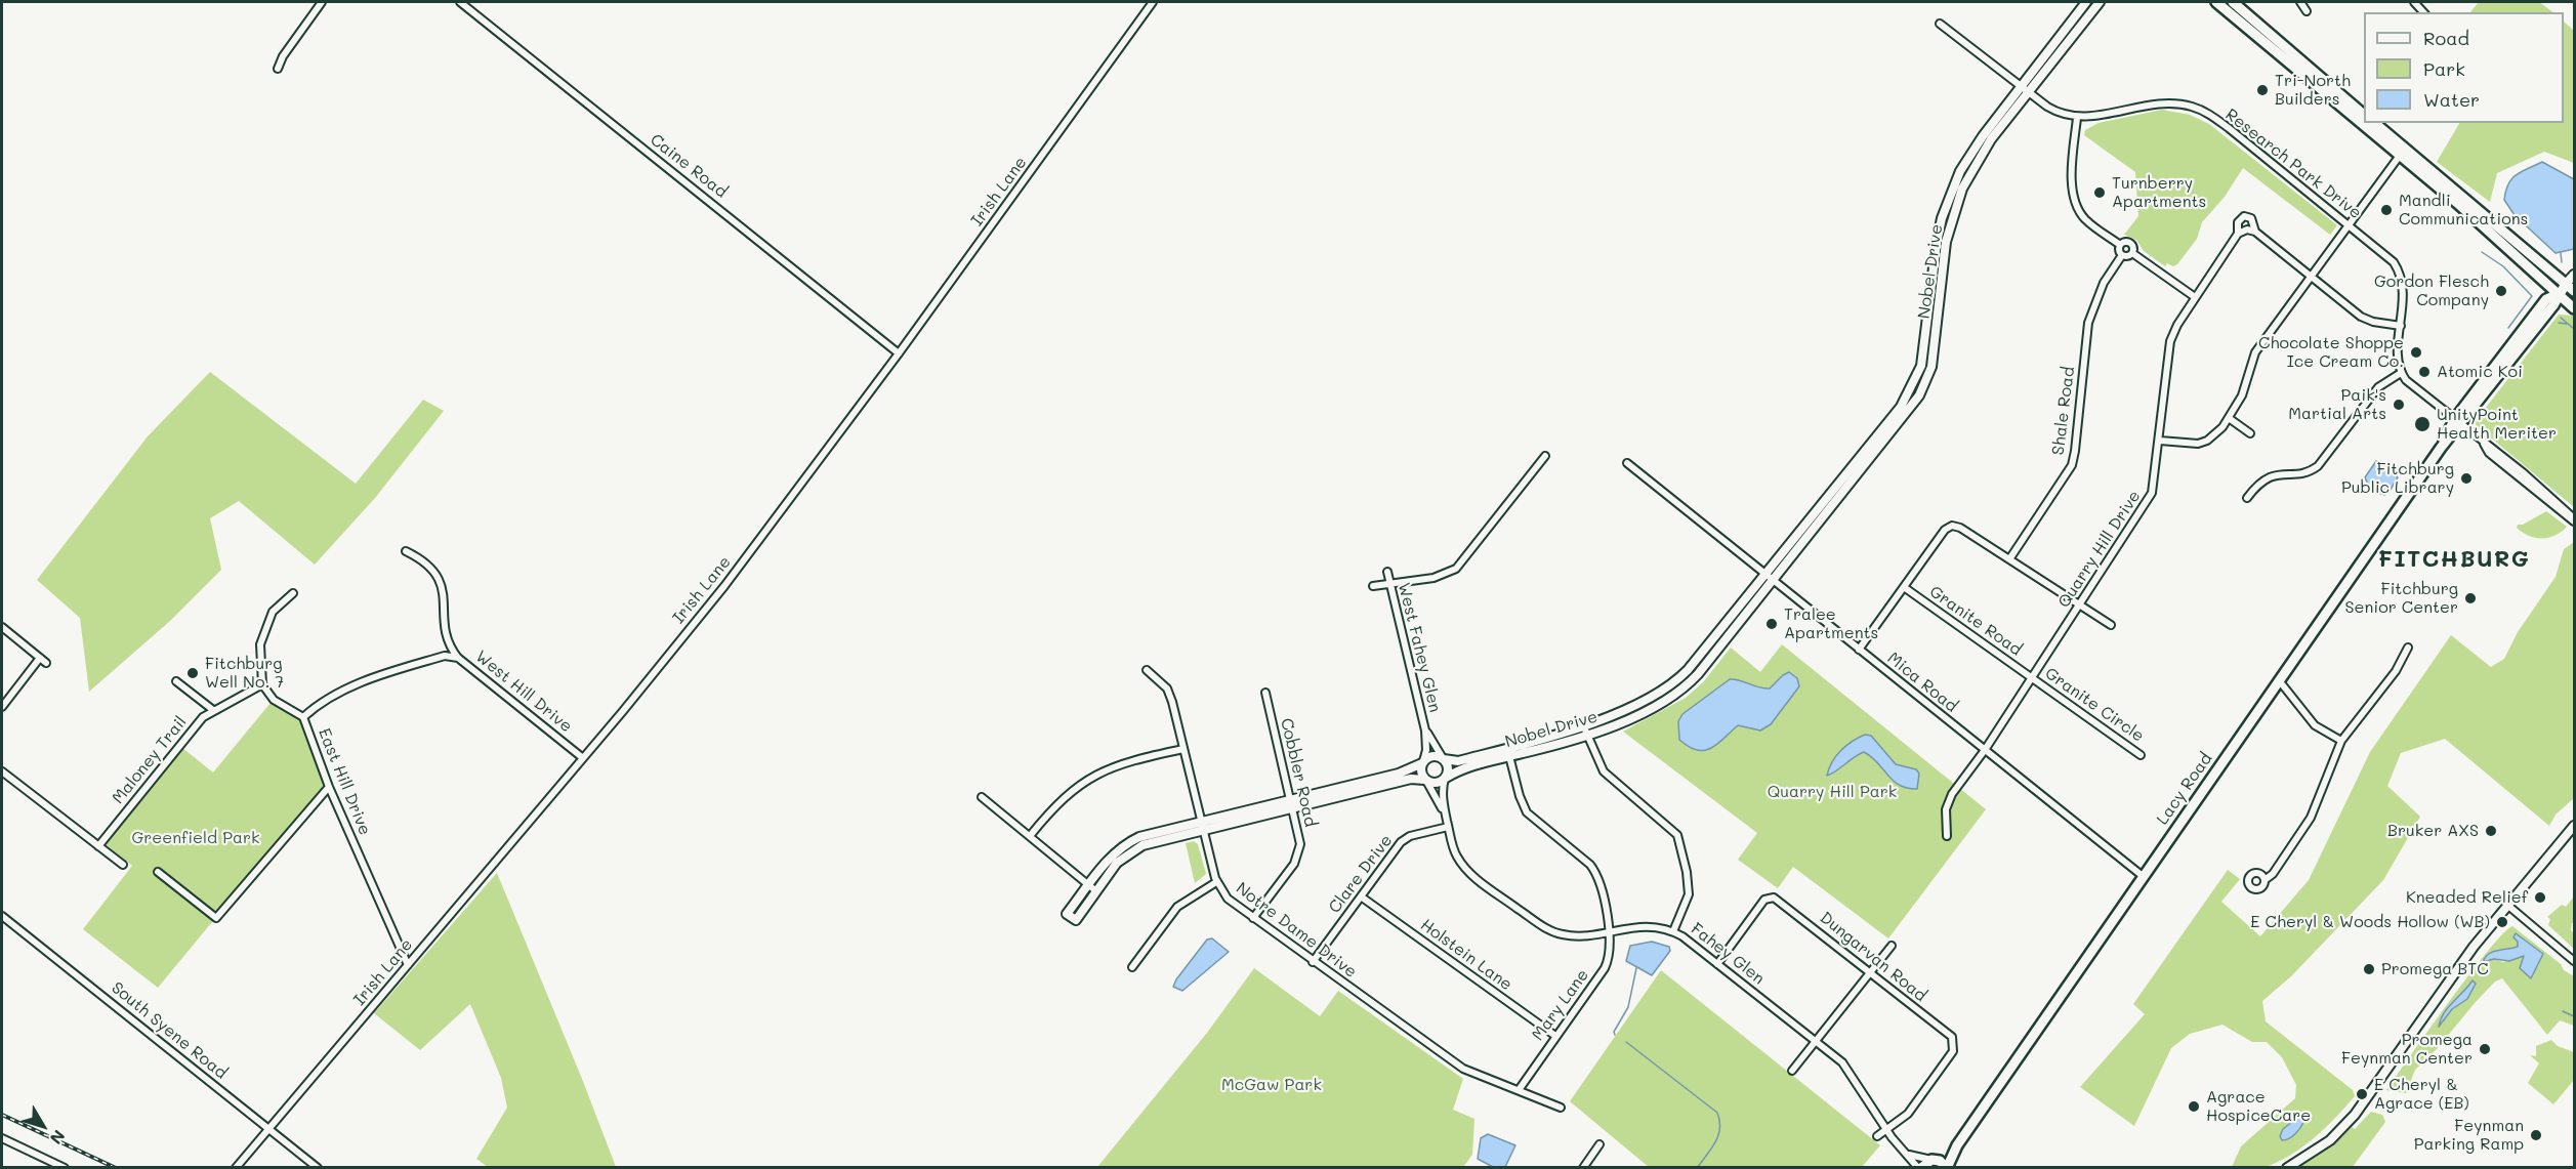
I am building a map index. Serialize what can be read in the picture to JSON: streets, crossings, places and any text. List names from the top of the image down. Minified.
{"streets":{"main road":["Lacy Road"],"street":["Research Park Drive","Caine Road","Irish Lane","Nobel Drive","Shale Road","Quarry Hill Drive","Granite Road","West Fahey Glen","Mica Road","West Hill Drive","Granite Circle","Maloney Trail","Cobbler Road","East Hill Drive","Clare Drive","Notre Dame Drive","Fahey Glen","Holstein Lane","Dungarvan Road","Mary Lane","South Syene Road"]},"crossings":[["Caine Road","Irish Lane"],["Irish Lane","West Hill Drive"],["Irish Lane","East Hill Drive"],["Irish Lane","South Syene Road"],["Nobel Drive","Mica Road"],["Nobel Drive","Cobbler Road"],["Nobel Drive","Notre Dame Drive"],["Nobel Drive","Fahey Glen"],["Nobel Drive","Mary Lane"],["Quarry Hill Drive","Granite Road"],["Quarry Hill Drive","Mica Road"],["Quarry Hill Drive","Granite Circle"],["Granite Road","Granite Circle"],["West Fahey Glen","Fahey Glen"],["Mica Road","Lacy Road"],["Maloney Trail","East Hill Drive"],["Cobbler Road","Notre Dame Drive"],["Lacy Road","Fahey Glen"],["Clare Drive","Notre Dame Drive"],["Clare Drive","Fahey Glen"],["Clare Drive","Holstein Lane"],["Notre Dame Drive","Mary Lane"],["Fahey Glen","Dungarvan Road"],["Fahey Glen","Mary Lane"],["Holstein Lane","Mary Lane"]],"districts":["FITCHBURG"],"parks":["Quarry Hill Park","Greenfield Park","McGaw Park"],"places":["Tri-North Builders","Turnberry Apartments","Mandli Communications","Gordon Flesch Company","Chocolate Shoppe Ice Cream Co.","Atomic Koi","Paik's Martial Arts","UnityPoint Health Meriter","Fitchburg Public Library","Fitchburg Senior Center","Tralee Apartments","Fitchburg Well No. 7","Bruker AXS","Kneaded Relief","E Cheryl & Woods Hollow (WB)","Promega BTC","Promega Feynman Center","E Cheryl & Agrace (EB)","Agrace HospiceCare","Feynman Parking Ramp"],"legend":["Road","Park","Water"],"north":"bottom right"}
